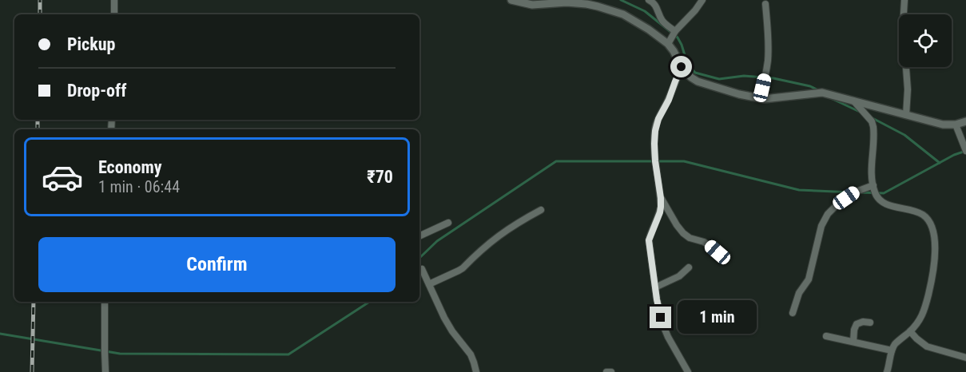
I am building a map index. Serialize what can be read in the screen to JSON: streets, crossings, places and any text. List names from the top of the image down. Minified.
{"page":{"banner":["Pickup","Drop-off"],"list":[{"name":"Economy","note":"1 min · 06:44","value":"₹70"}],"buttons":"Confirm","bubble":"1 min"}}
